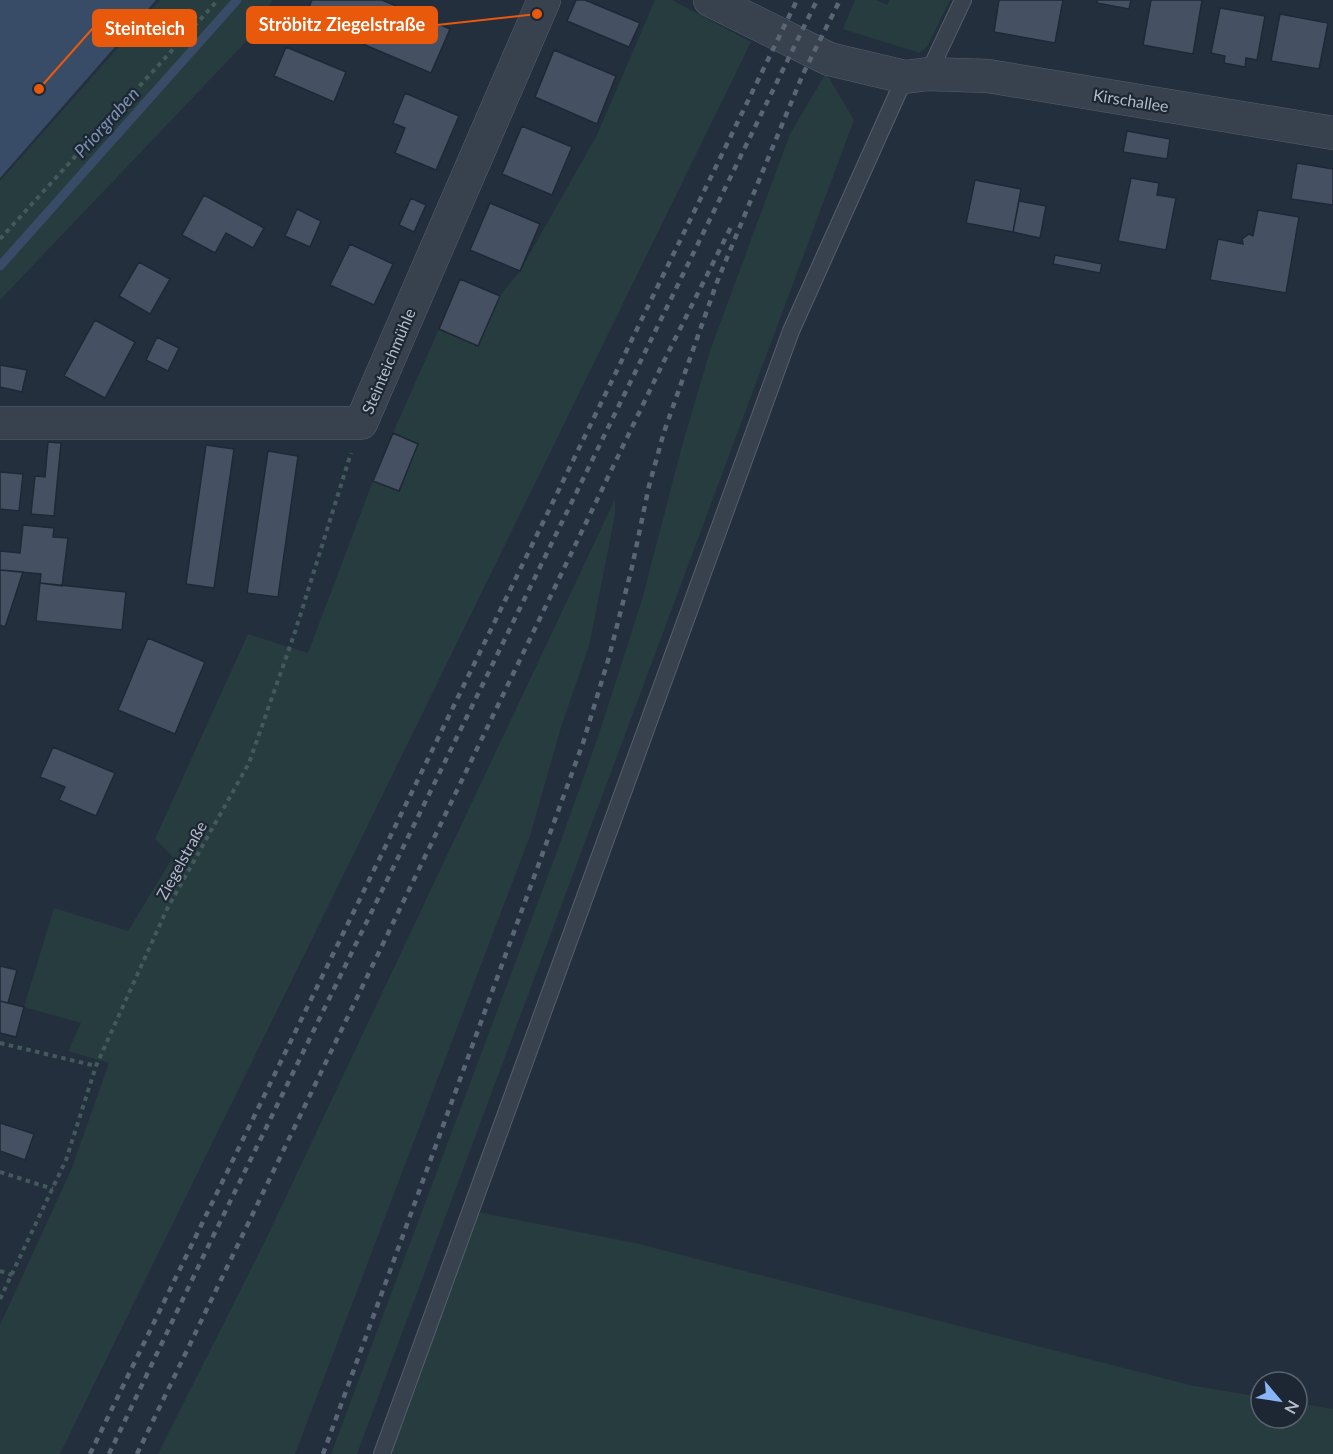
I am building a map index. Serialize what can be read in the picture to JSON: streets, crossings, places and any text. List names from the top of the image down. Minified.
{"streets":{"street":["Kirschallee","Steinteichmühle"],"path":["Ziegelstraße"]},"crossings":[["Steinteichmühle","Ziegelstraße"]],"water":["Priorgraben"],"places":["Ströbitz Ziegelstraße","Steinteich"],"north":"bottom right"}
